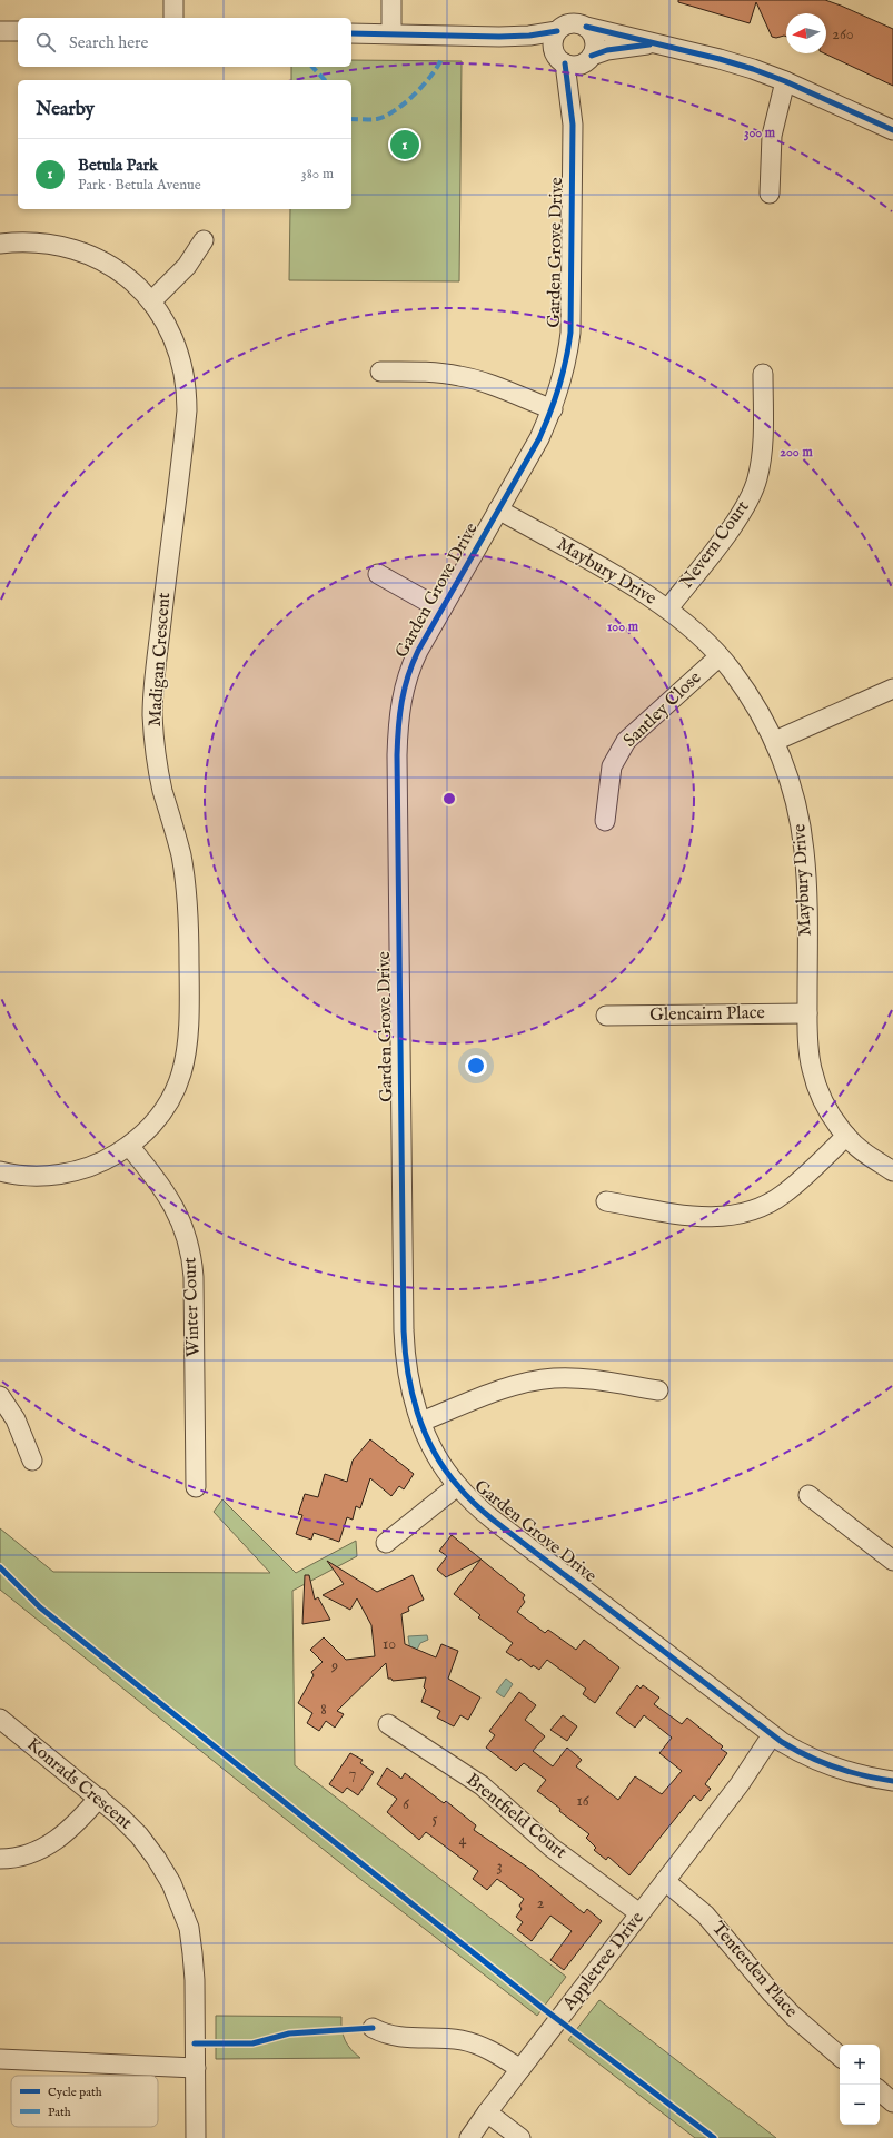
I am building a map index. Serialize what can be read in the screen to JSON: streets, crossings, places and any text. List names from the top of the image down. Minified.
{"streets":{"street":["Garden Grove Drive","Nevern Court","Maybury Drive","Madigan Crescent","Santley Close","Glencairn Place","Winter Court","Konrads Crescent","Brentfield Court","Appletree Drive","Tenterden Place"]},"crossings":[["Garden Grove Drive","Maybury Drive"],["Garden Grove Drive","Appletree Drive"],["Nevern Court","Maybury Drive"],["Maybury Drive","Santley Close"],["Maybury Drive","Glencairn Place"],["Madigan Crescent","Winter Court"],["Brentfield Court","Appletree Drive"],["Appletree Drive","Tenterden Place"]],"house_numbers":["260","10","9","8","7","16","6","5","4","3","2"],"legend":["Cycle path","Path"],"north":"left","page":{"search":"Search here","heading":"Nearby","pins":"1","list":[{"mark":"1","name":"Betula Park","note":"Park · Betula Avenue","value":"380 m"}],"map_buttons":["+","−"]},"rings":["300 m","200 m","100 m"]}
